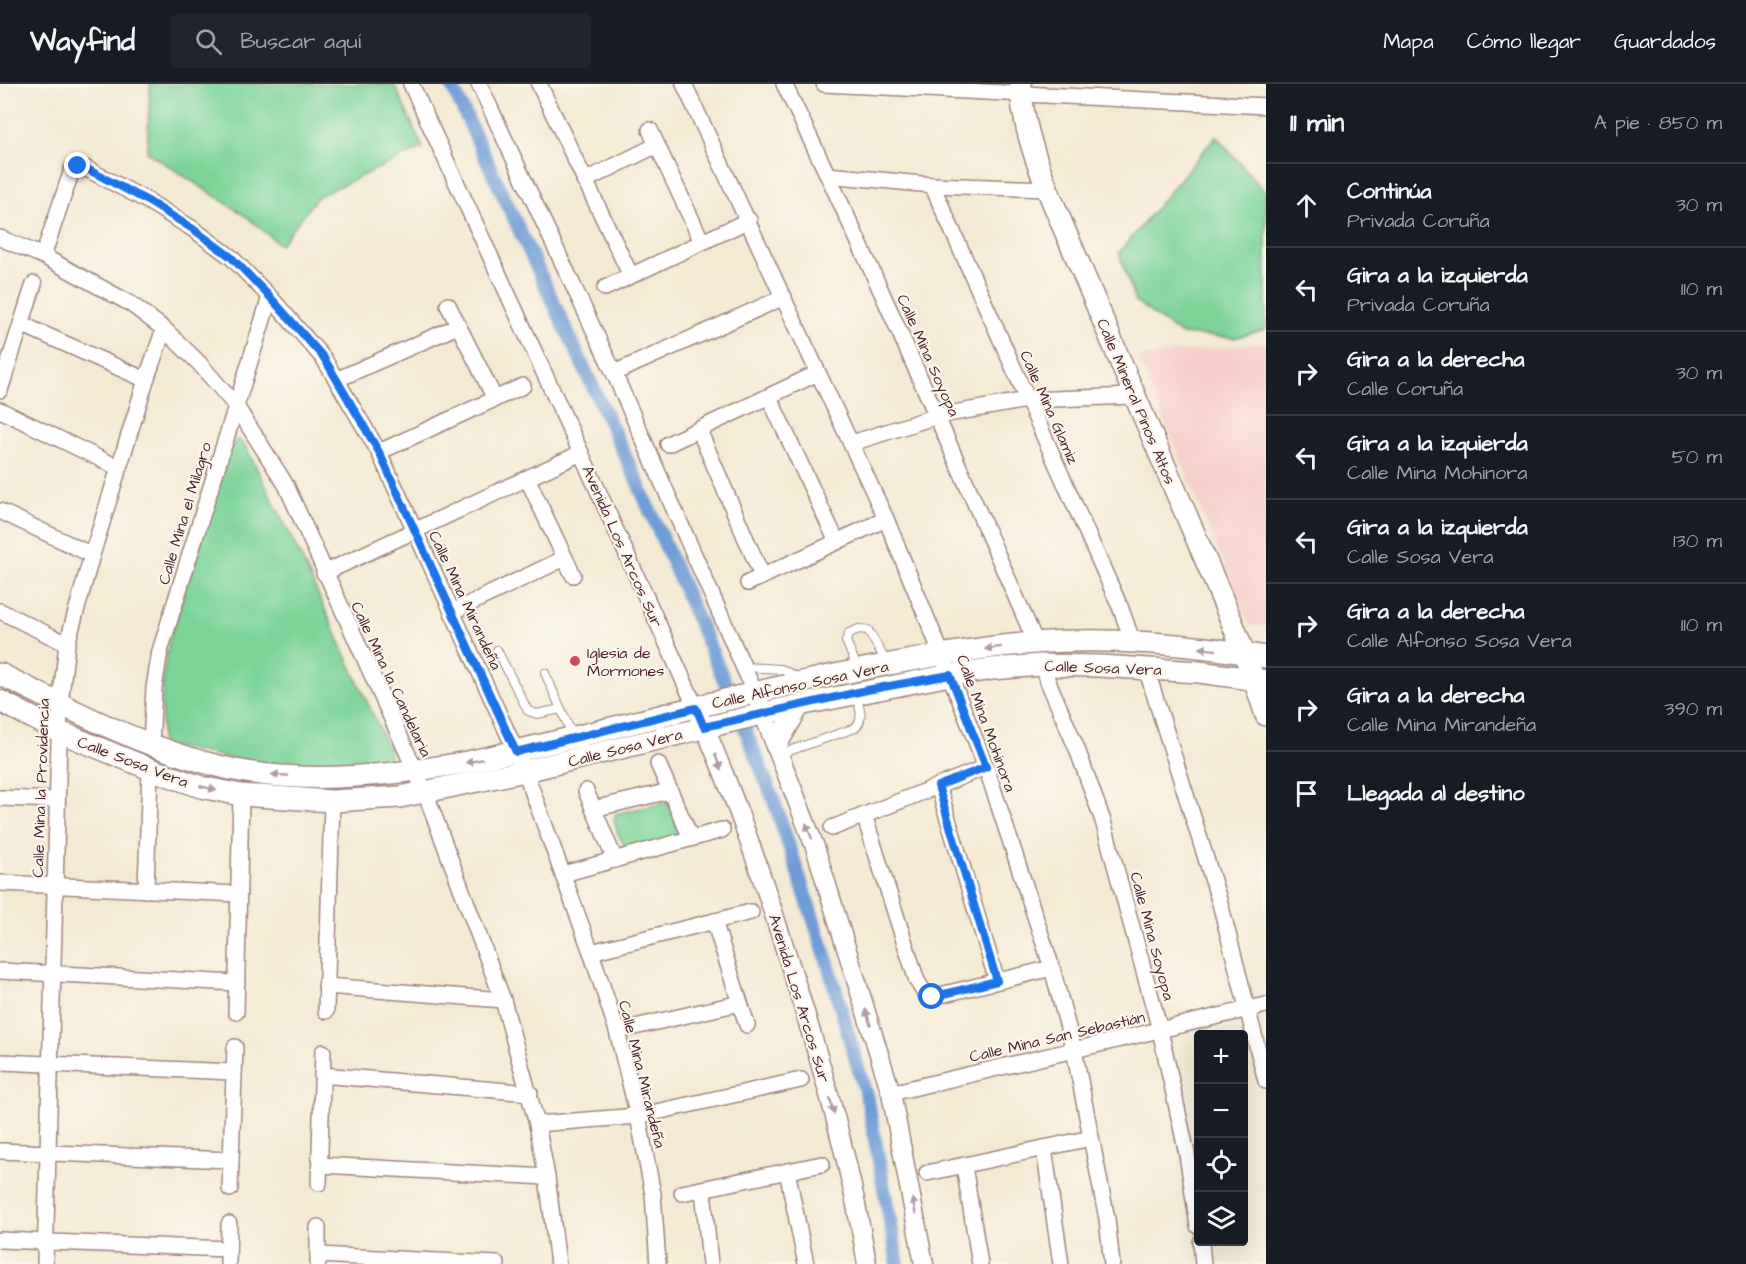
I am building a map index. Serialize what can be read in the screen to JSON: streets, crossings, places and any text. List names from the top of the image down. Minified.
{"streets":{"main road":["Calle Mineral Pinos Altos","Calle Sosa Vera","Calle Alfonso Sosa Vera"],"street":["Calle Mina Soyopa","Calle Mina Glamiz","Calle Mina el Milagro","Avenida Los Arcos Sur","Calle Mina Mirandeña","Calle Mina la Candelaria","Calle Mina Mohinora","Calle Mina la Providencia","Calle Mina San Sebastián"]},"crossings":[["Calle Mina Soyopa","Calle Sosa Vera"],["Calle Mina Soyopa","Calle Alfonso Sosa Vera"],["Calle Mina Soyopa","Calle Mina San Sebastián"],["Calle Mineral Pinos Altos","Calle Sosa Vera"],["Calle Mineral Pinos Altos","Calle Alfonso Sosa Vera"],["Calle Mina Glamiz","Calle Alfonso Sosa Vera"],["Calle Mina el Milagro","Calle Mina Mirandeña"],["Calle Mina el Milagro","Calle Mina la Candelaria"],["Calle Mina el Milagro","Calle Alfonso Sosa Vera"],["Avenida Los Arcos Sur","Calle Sosa Vera"],["Avenida Los Arcos Sur","Calle Alfonso Sosa Vera"],["Calle Mina Mirandeña","Calle Sosa Vera"],["Calle Mina Mirandeña","Calle Mina la Candelaria"],["Calle Mina Mirandeña","Calle Alfonso Sosa Vera"],["Calle Sosa Vera","Calle Mina la Candelaria"],["Calle Sosa Vera","Calle Alfonso Sosa Vera"],["Calle Sosa Vera","Calle Mina Mohinora"],["Calle Sosa Vera","Calle Mina la Providencia"],["Calle Mina la Candelaria","Calle Alfonso Sosa Vera"],["Calle Mina la Candelaria","Calle Mina la Providencia"],["Calle Alfonso Sosa Vera","Calle Mina Mohinora"],["Calle Alfonso Sosa Vera","Calle Mina la Providencia"],["Calle Mina Mohinora","Calle Mina San Sebastián"]],"one_way":["Calle Alfonso Sosa Vera"],"places":["Iglesia de Mormones"],"page":{"header":"Wayfind","search":"Buscar aquí","nav":["Mapa","Cómo llegar","Guardados"],"heading":["11 min","A pie · 850 m"],"list":[["Continúa","Privada Coruña","30 m"],["Gira a la izquierda","Privada Coruña","110 m"],["Gira a la derecha","Calle Coruña","30 m"],["Gira a la izquierda","Calle Mina Mohinora","50 m"],["Gira a la izquierda","Calle Sosa Vera","130 m"],["Gira a la derecha","Calle Alfonso Sosa Vera","110 m"],["Gira a la derecha","Calle Mina Mirandeña","390 m"],"Llegada al destino"],"map_buttons":["+","−"]}}
